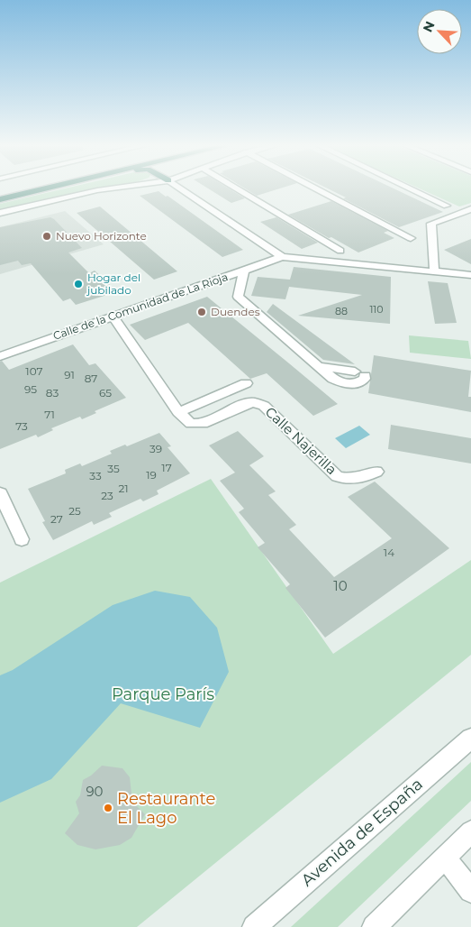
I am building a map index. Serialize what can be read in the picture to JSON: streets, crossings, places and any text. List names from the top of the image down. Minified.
{"streets":{"street":["Calle de la Comunidad de La Rioja","Calle Najerilla","Avenida de España"]},"crossings":[["Calle de la Comunidad de La Rioja","Calle Najerilla"]],"parks":["Parque París"],"places":["Nuevo Horizonte","Hogar del jubilado","Duendes","Restaurante El Lago"],"house_numbers":["110","88","107","91","87","95","83","65","71","73","39","17","35","19","33","21","23","25","27","14","10","90"],"north":"top left"}
